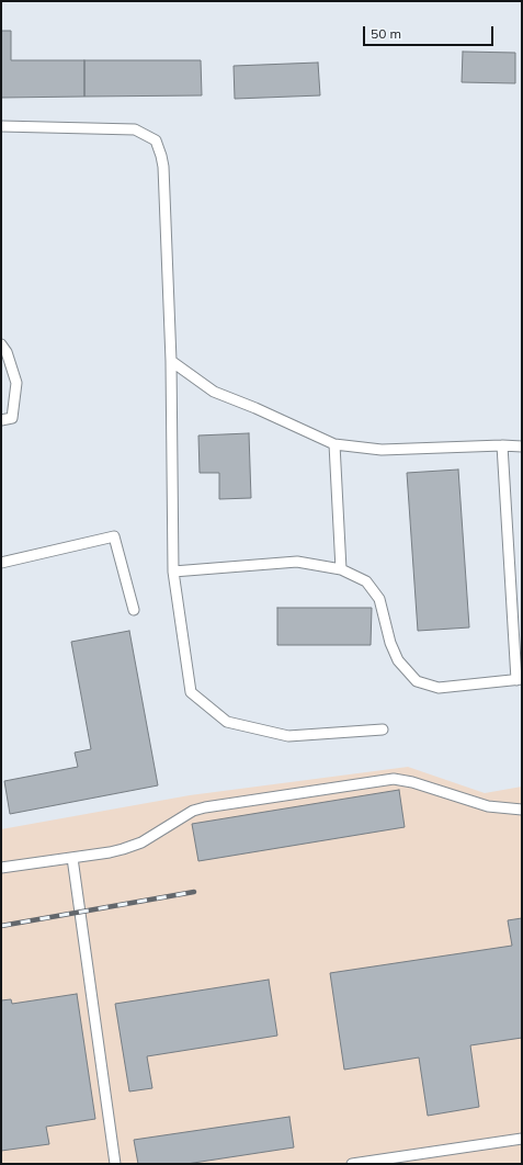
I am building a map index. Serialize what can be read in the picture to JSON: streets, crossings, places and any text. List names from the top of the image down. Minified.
{"scale_bar":"50 m"}
